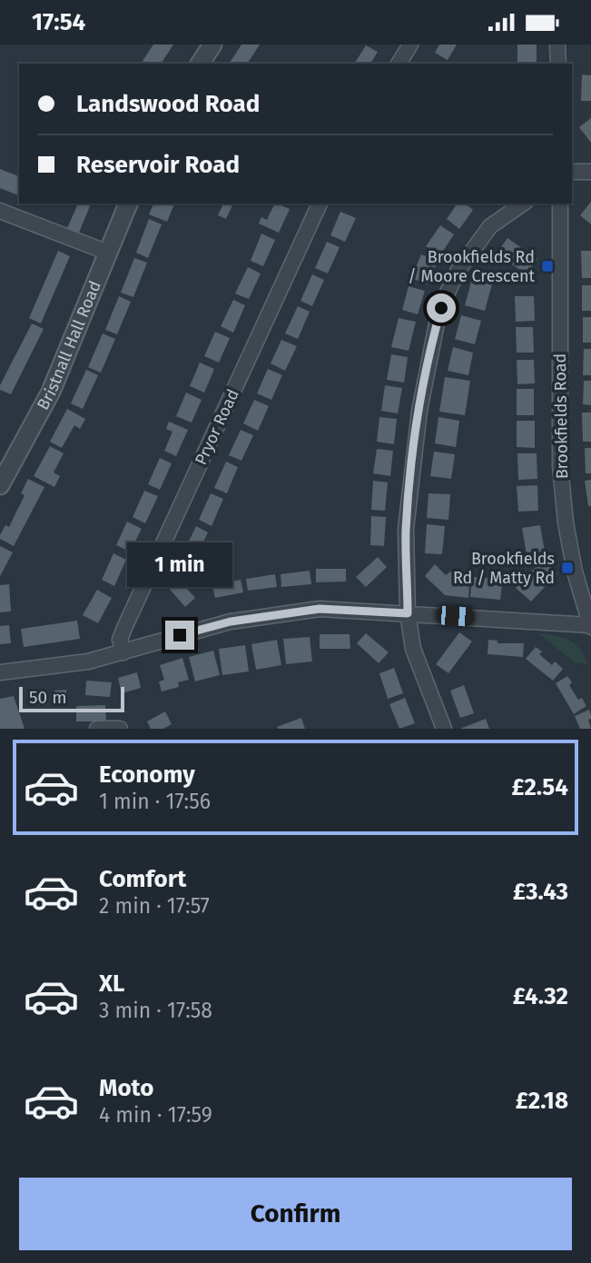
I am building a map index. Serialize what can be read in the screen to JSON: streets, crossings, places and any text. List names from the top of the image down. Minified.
{"streets":{"street":["Bristnall Hall Road","Brookfields Road","Pryor Road"]},"places":{"transit":["Brookfields Rd / Moore Crescent","Brookfields Rd / Matty Rd"]},"scale_bar":"50 m","page":{"status":"17:54","banner":["Landswood Road","Reservoir Road"],"bubble":"1 min","scale":"50 m","list":[{"name":"Economy","note":"1 min · 17:56","value":"£2.54"},{"name":"Comfort","note":"2 min · 17:57","value":"£3.43"},{"name":"XL","note":"3 min · 17:58","value":"£4.32"},{"name":"Moto","note":"4 min · 17:59","value":"£2.18"}],"buttons":"Confirm"}}
